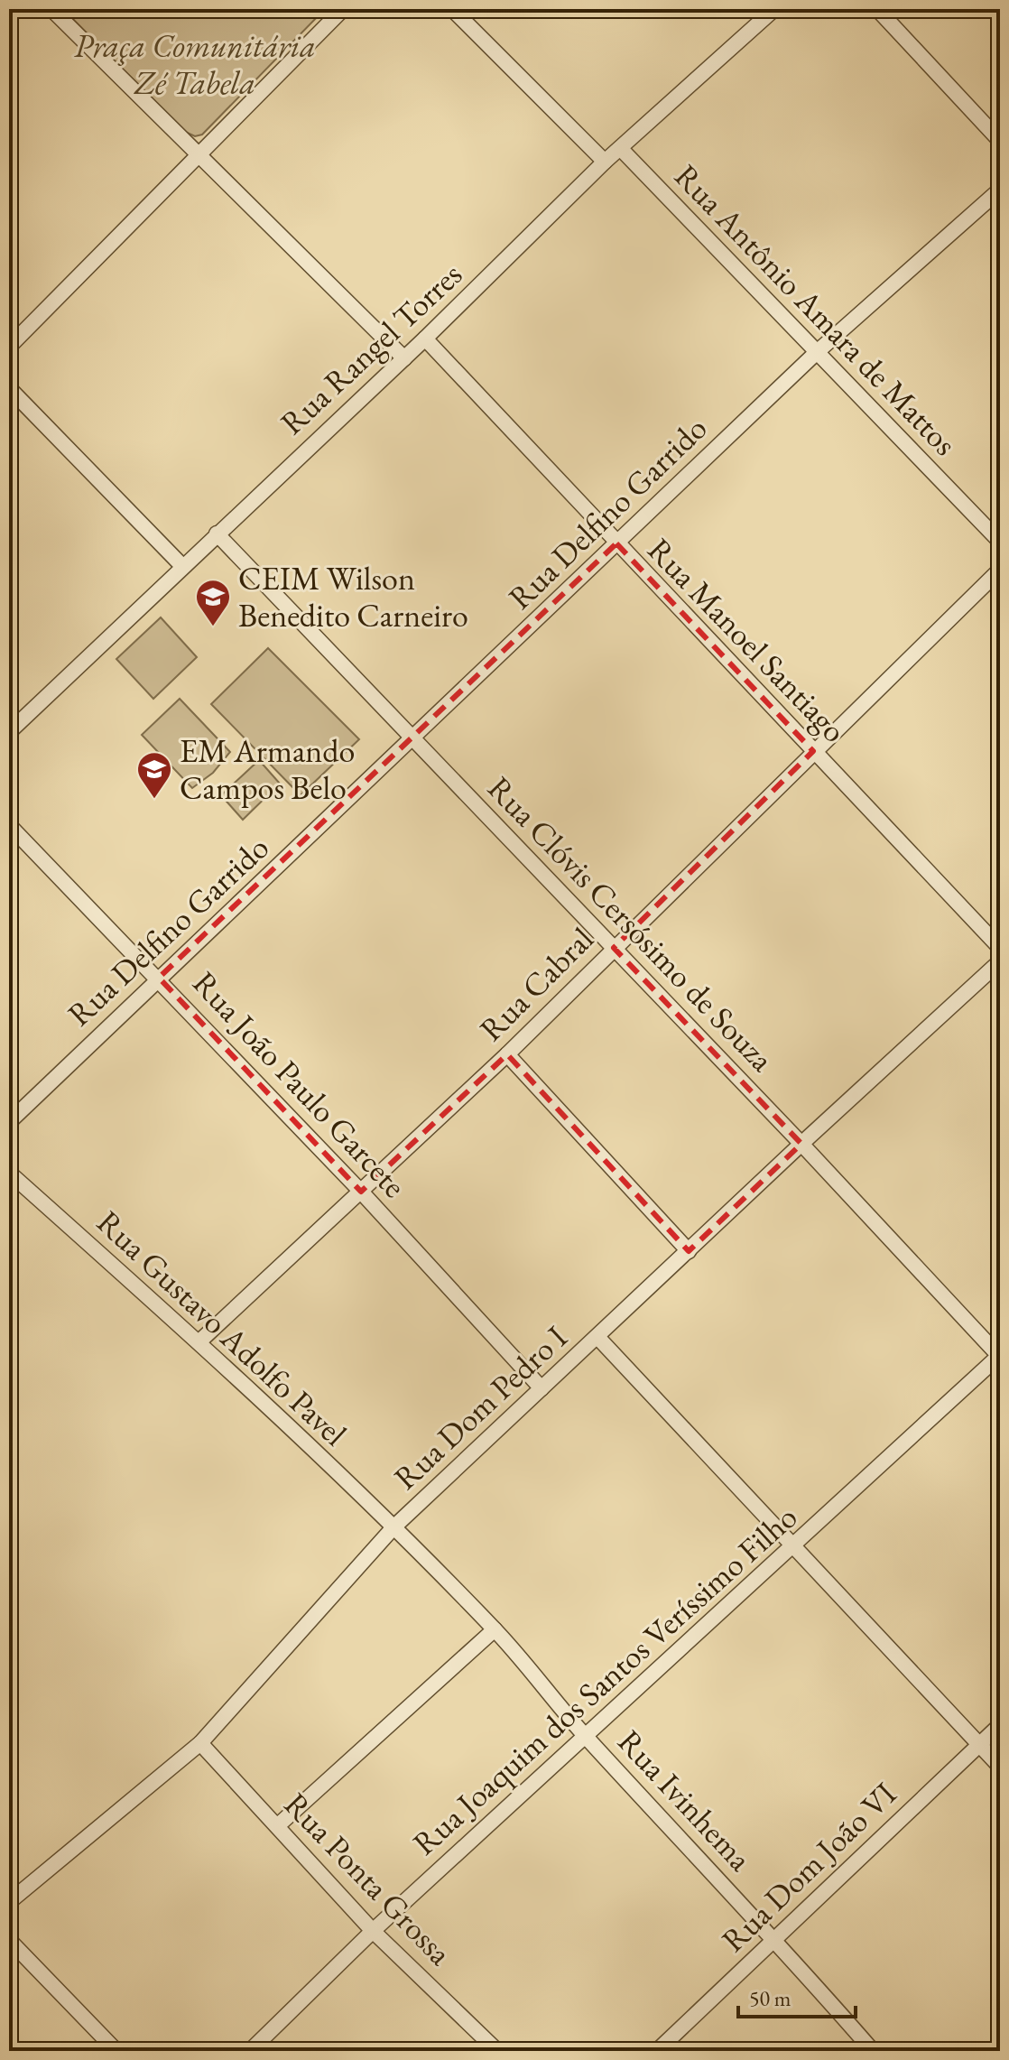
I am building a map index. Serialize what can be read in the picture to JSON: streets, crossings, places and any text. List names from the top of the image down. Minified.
{"streets":{"street":["Rua Antônio Amara de Mattos","Rua Rangel Torres","Rua Delfino Garrido","Rua Manoel Santiago","Rua Clóvis Cersósimo de Souza","Rua Cabral","Rua João Paulo Garcete","Rua Gustavo Adolfo Pavel","Rua Dom Pedro I","Rua Joaquim dos Santos Veríssimo Filho","Rua Ivinhema","Rua Dom João VI","Rua Ponta Grossa"]},"crossings":[["Rua Antônio Amara de Mattos","Rua Rangel Torres"],["Rua Antônio Amara de Mattos","Rua Delfino Garrido"],["Rua Rangel Torres","Rua Manoel Santiago"],["Rua Rangel Torres","Rua Clóvis Cersósimo de Souza"],["Rua Delfino Garrido","Rua Manoel Santiago"],["Rua Delfino Garrido","Rua Clóvis Cersósimo de Souza"],["Rua Delfino Garrido","Rua João Paulo Garcete"],["Rua Manoel Santiago","Rua Cabral"],["Rua Clóvis Cersósimo de Souza","Rua Cabral"],["Rua Clóvis Cersósimo de Souza","Rua Dom Pedro I"],["Rua Clóvis Cersósimo de Souza","Rua Joaquim dos Santos Veríssimo Filho"],["Rua Cabral","Rua João Paulo Garcete"],["Rua Cabral","Rua Gustavo Adolfo Pavel"],["Rua João Paulo Garcete","Rua Dom Pedro I"],["Rua Gustavo Adolfo Pavel","Rua Dom Pedro I"],["Rua Gustavo Adolfo Pavel","Rua Ivinhema"],["Rua Dom Pedro I","Rua Ivinhema"],["Rua Dom Pedro I","Rua Ponta Grossa"],["Rua Joaquim dos Santos Veríssimo Filho","Rua Ivinhema"],["Rua Joaquim dos Santos Veríssimo Filho","Rua Ponta Grossa"],["Rua Ivinhema","Rua Dom João VI"]],"parks":["Praça Comunitária Zé Tabela"],"places":{"school or university":["CEIM Wilson Benedito Carneiro","EM Armando Campos Belo"]},"scale_bar":"50 m"}
